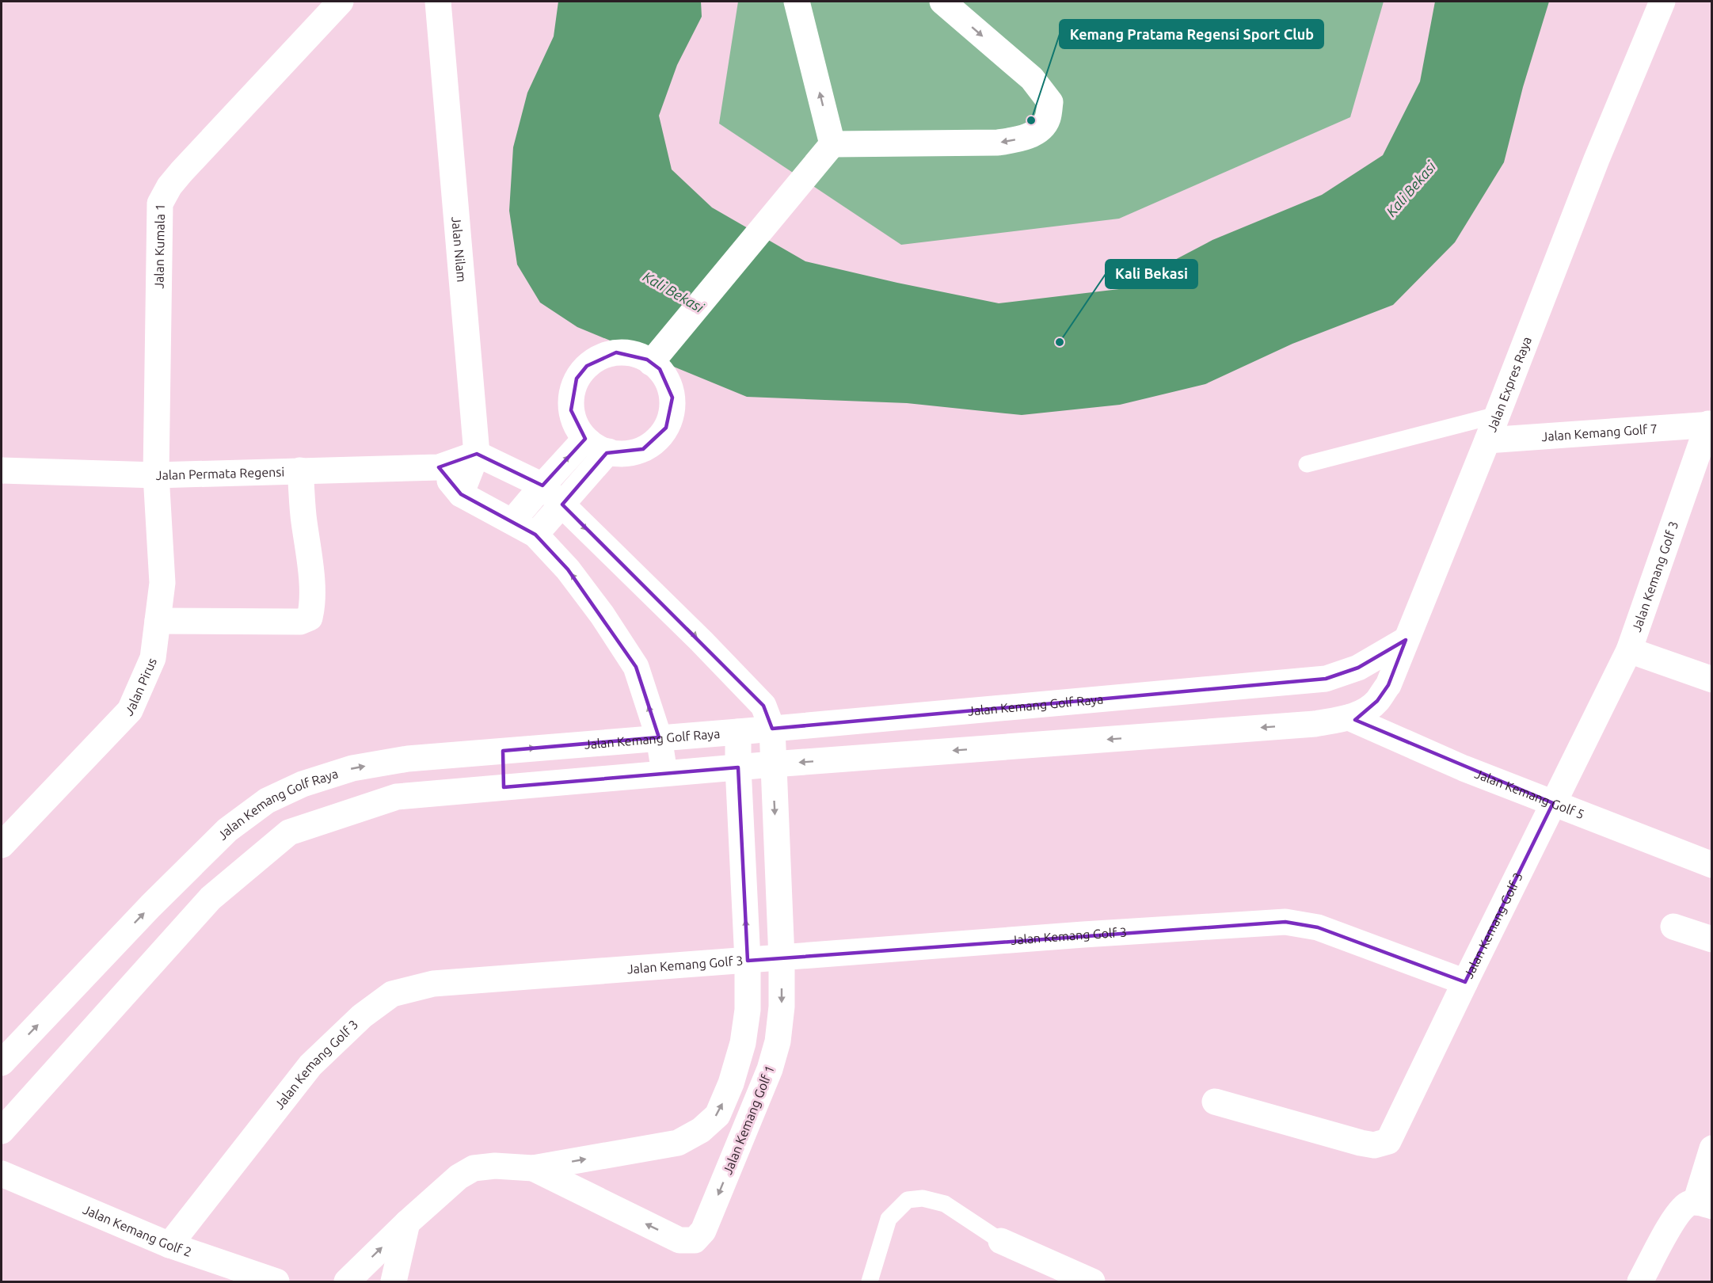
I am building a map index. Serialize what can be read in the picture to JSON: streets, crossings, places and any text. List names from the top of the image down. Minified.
{"streets":{"street":["Jalan Kumala 1","Jalan Nilam","Jalan Expres Raya","Jalan Kemang Golf 7","Jalan Permata Regensi","Jalan Kemang Golf 3","Jalan Pirus","Jalan Kemang Golf Raya","Jalan Kemang Golf 5","Jalan Kemang Golf 1","Jalan Kemang Golf 2"]},"crossings":[["Jalan Kumala 1","Jalan Permata Regensi"],["Jalan Kumala 1","Jalan Pirus"],["Jalan Nilam","Jalan Permata Regensi"],["Jalan Nilam","Jalan Kemang Golf 1"],["Jalan Expres Raya","Jalan Kemang Golf 7"],["Jalan Expres Raya","Jalan Kemang Golf Raya"],["Jalan Expres Raya","Jalan Kemang Golf 5"],["Jalan Expres Raya","Jalan Kemang Golf 1"],["Jalan Kemang Golf 7","Jalan Kemang Golf 3"],["Jalan Permata Regensi","Jalan Pirus"],["Jalan Permata Regensi","Jalan Kemang Golf 1"],["Jalan Kemang Golf 3","Jalan Kemang Golf 5"],["Jalan Kemang Golf 3","Jalan Kemang Golf 1"],["Jalan Kemang Golf 3","Jalan Kemang Golf 2"],["Jalan Kemang Golf Raya","Jalan Kemang Golf 1"]],"one_way":["Jalan Expres Raya"],"water":["Kali Bekasi"],"places":["Kemang Pratama Regensi Sport Club","Kali Bekasi"]}
